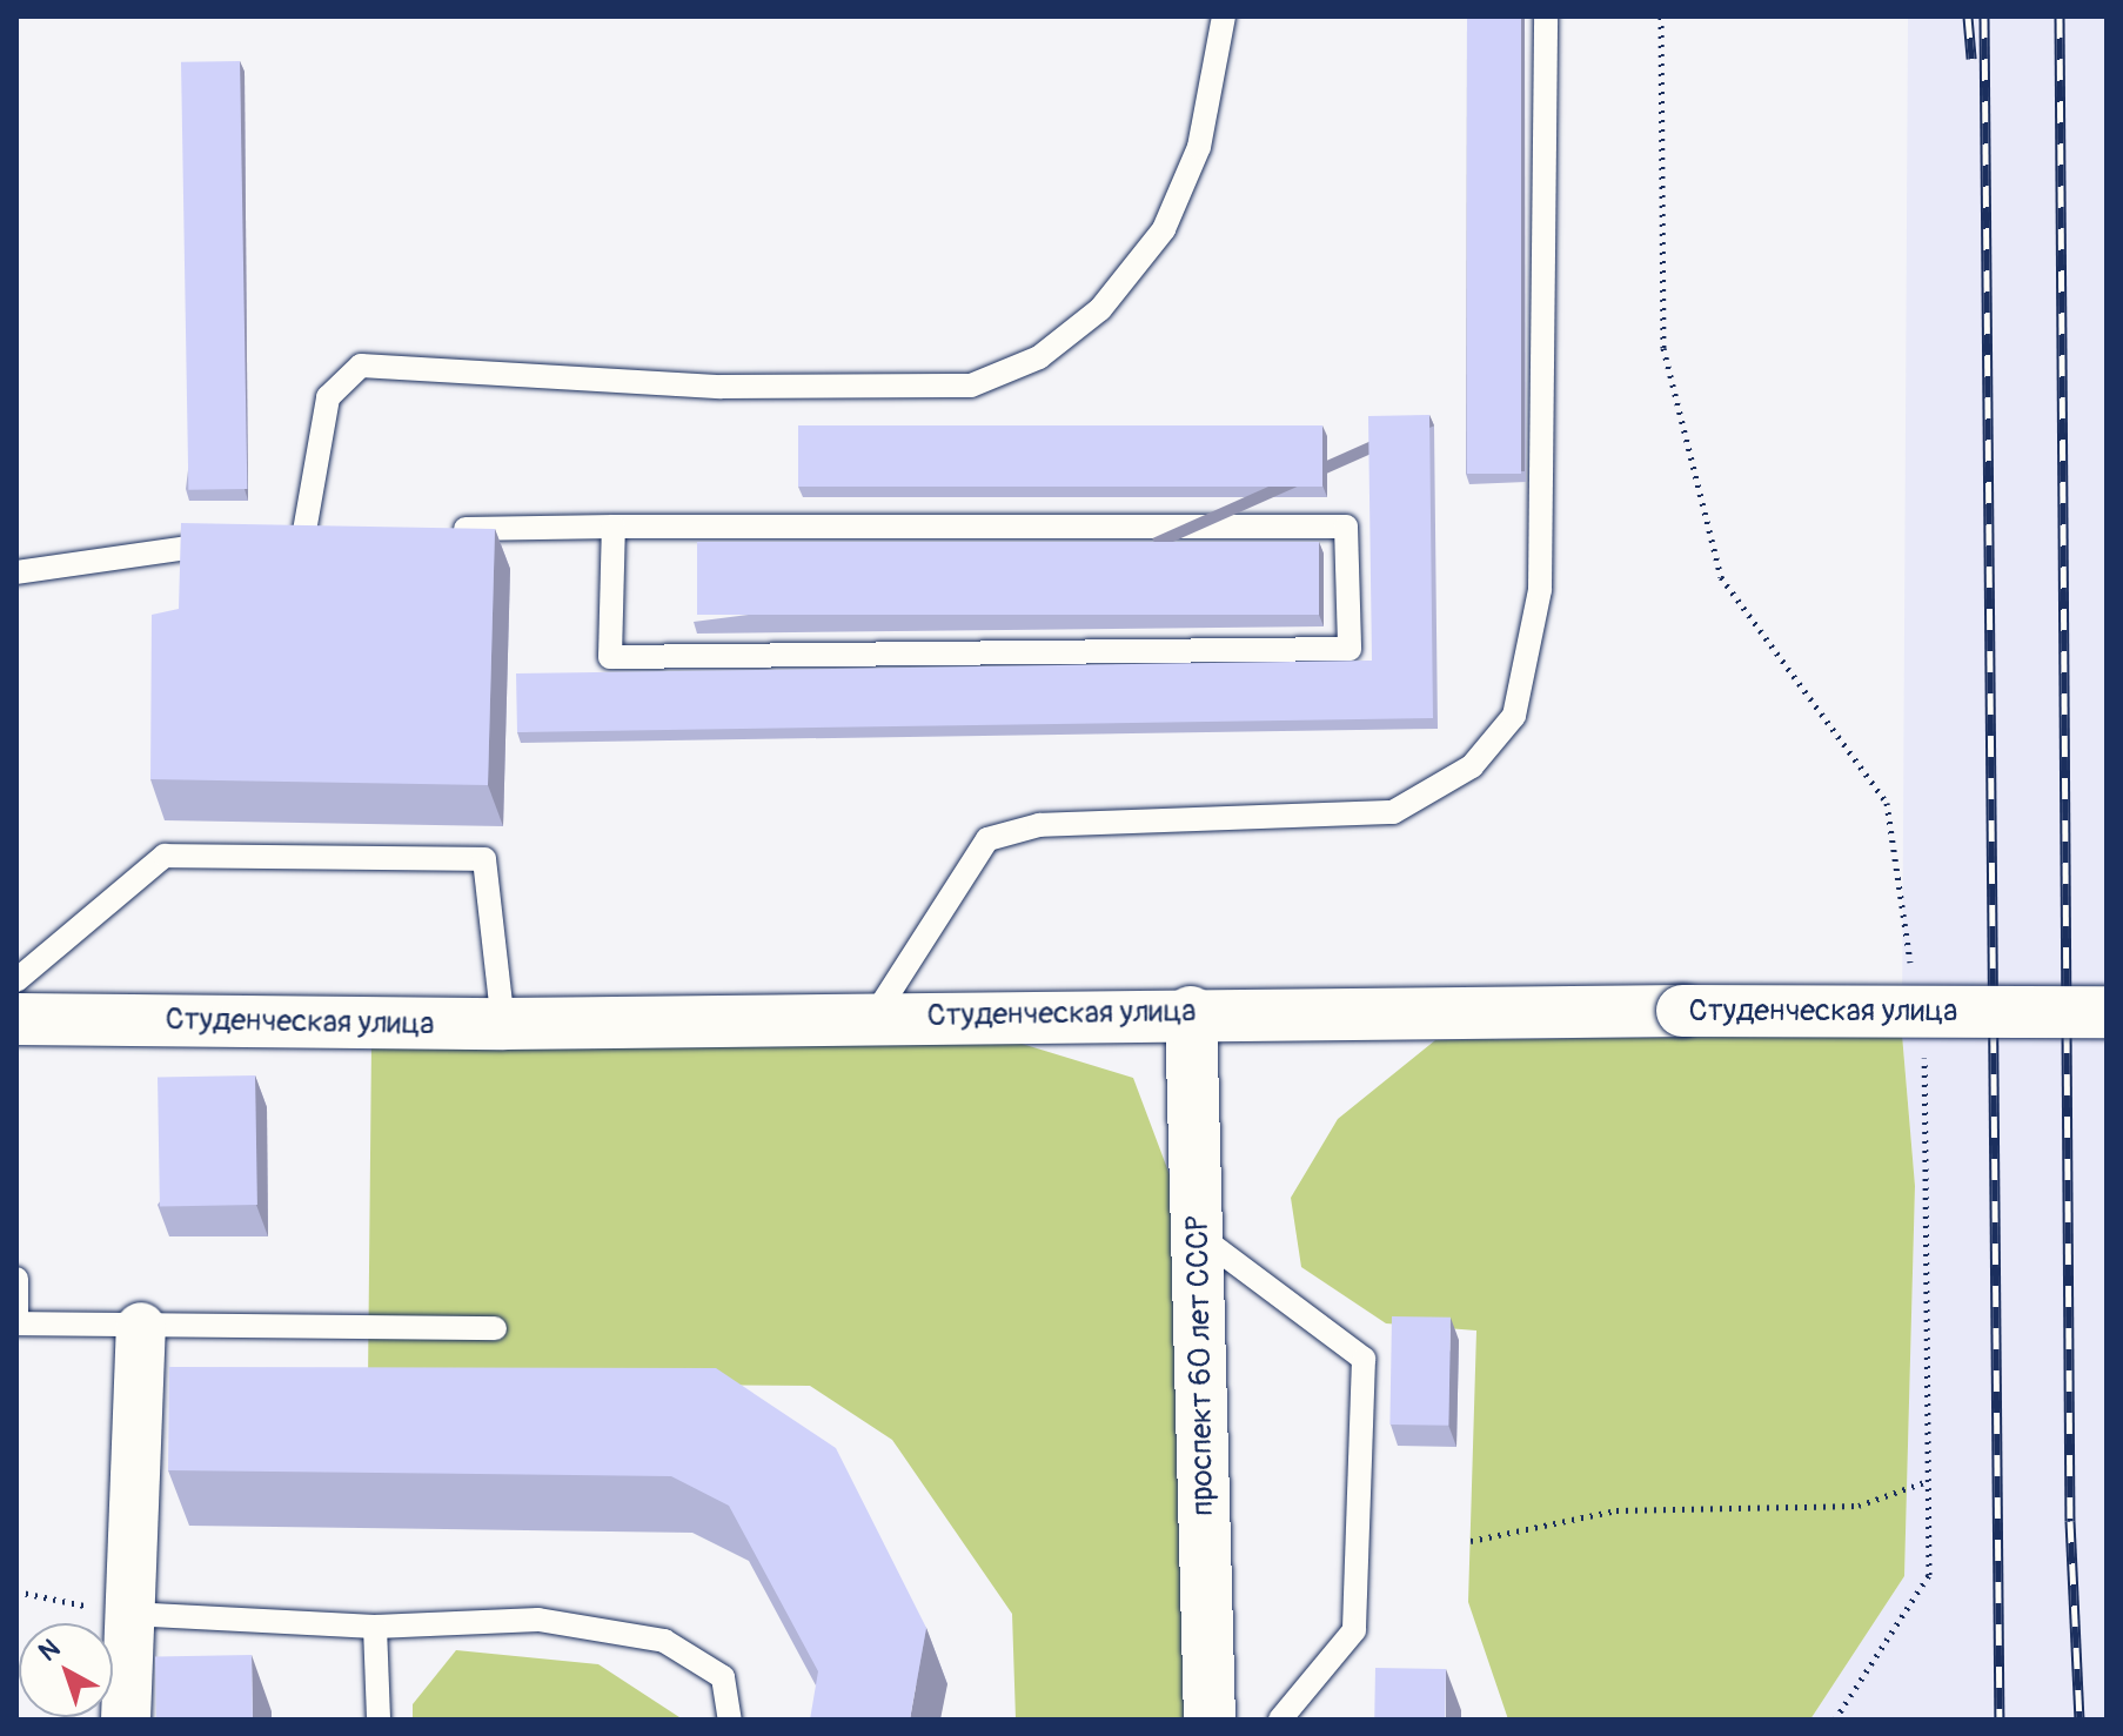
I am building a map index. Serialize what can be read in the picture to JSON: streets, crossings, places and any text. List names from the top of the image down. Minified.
{"streets":{"main road":["Студенческая улица","проспект 60 лет СССР"]},"crossings":[["Студенческая улица","проспект 60 лет СССР"]],"north":"top left"}
